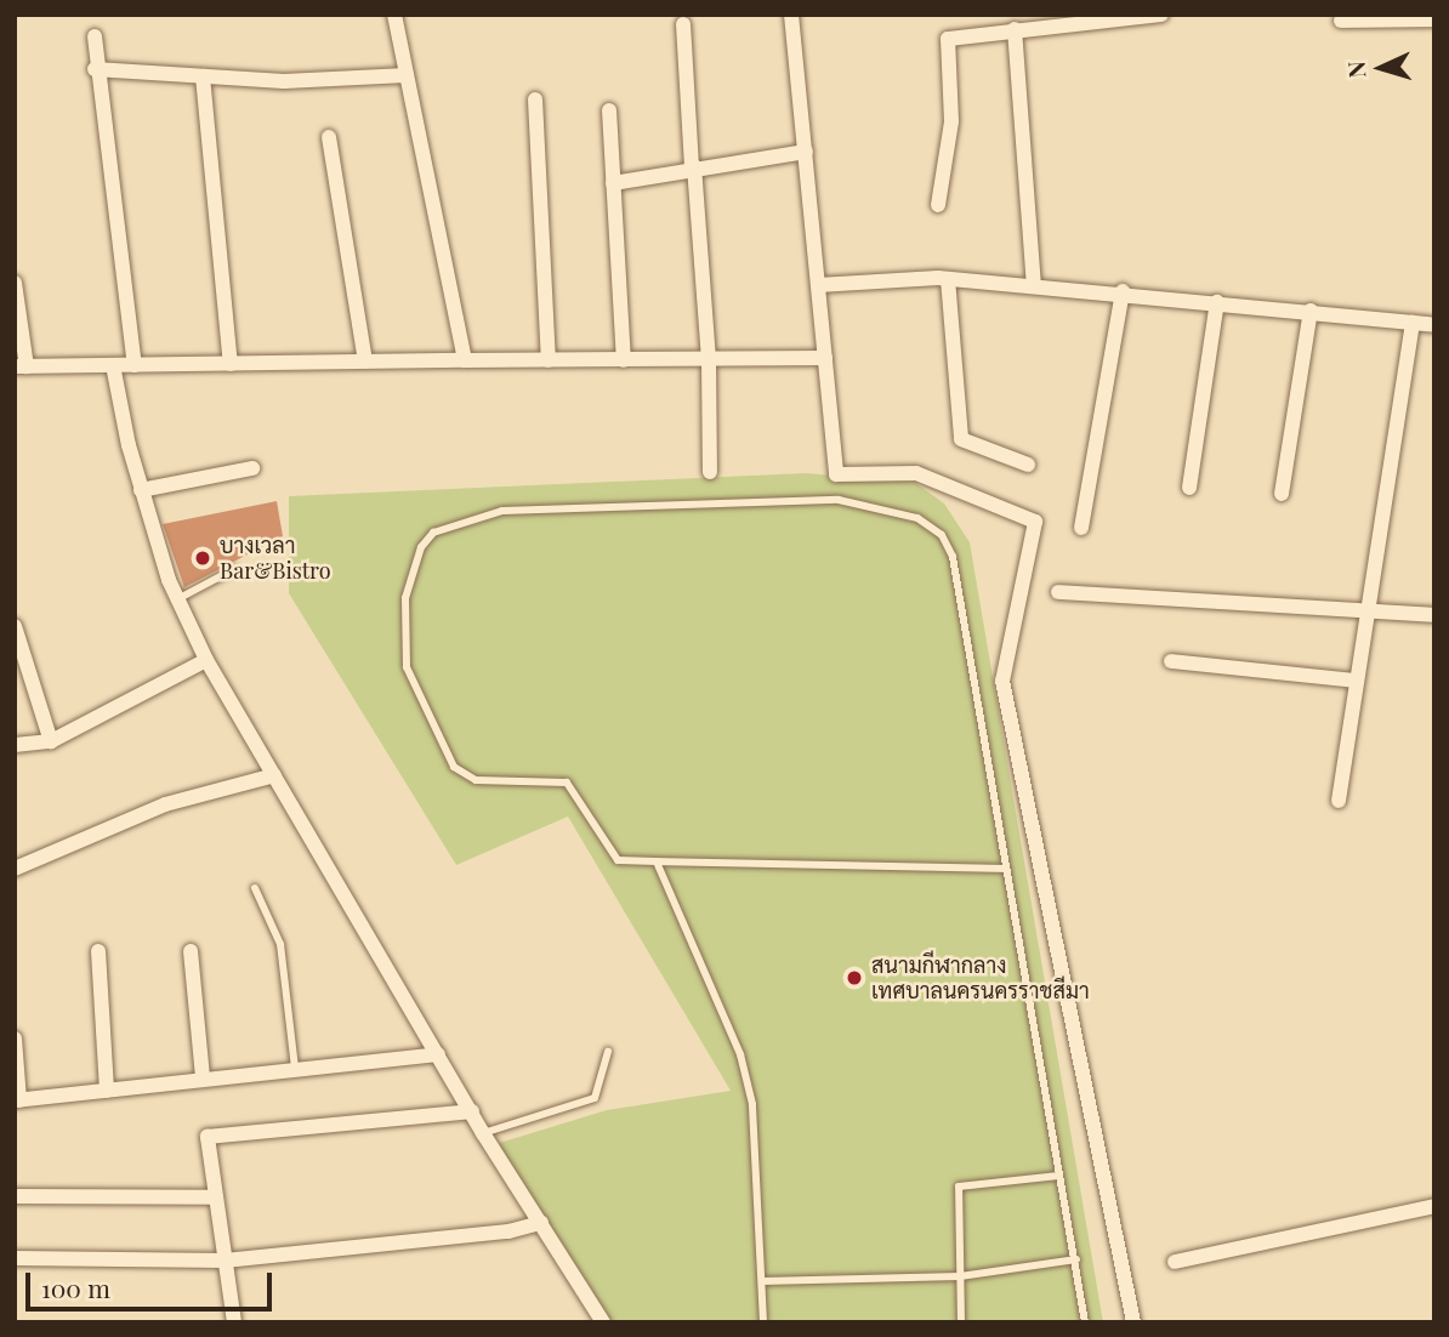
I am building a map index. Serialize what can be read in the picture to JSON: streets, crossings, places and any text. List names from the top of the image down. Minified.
{"places":["บางเวลา Bar&Bistro","สนามกีฬากลาง เทศบาลนครนครราชสีมา"],"scale_bar":"100 m","north":"left"}
